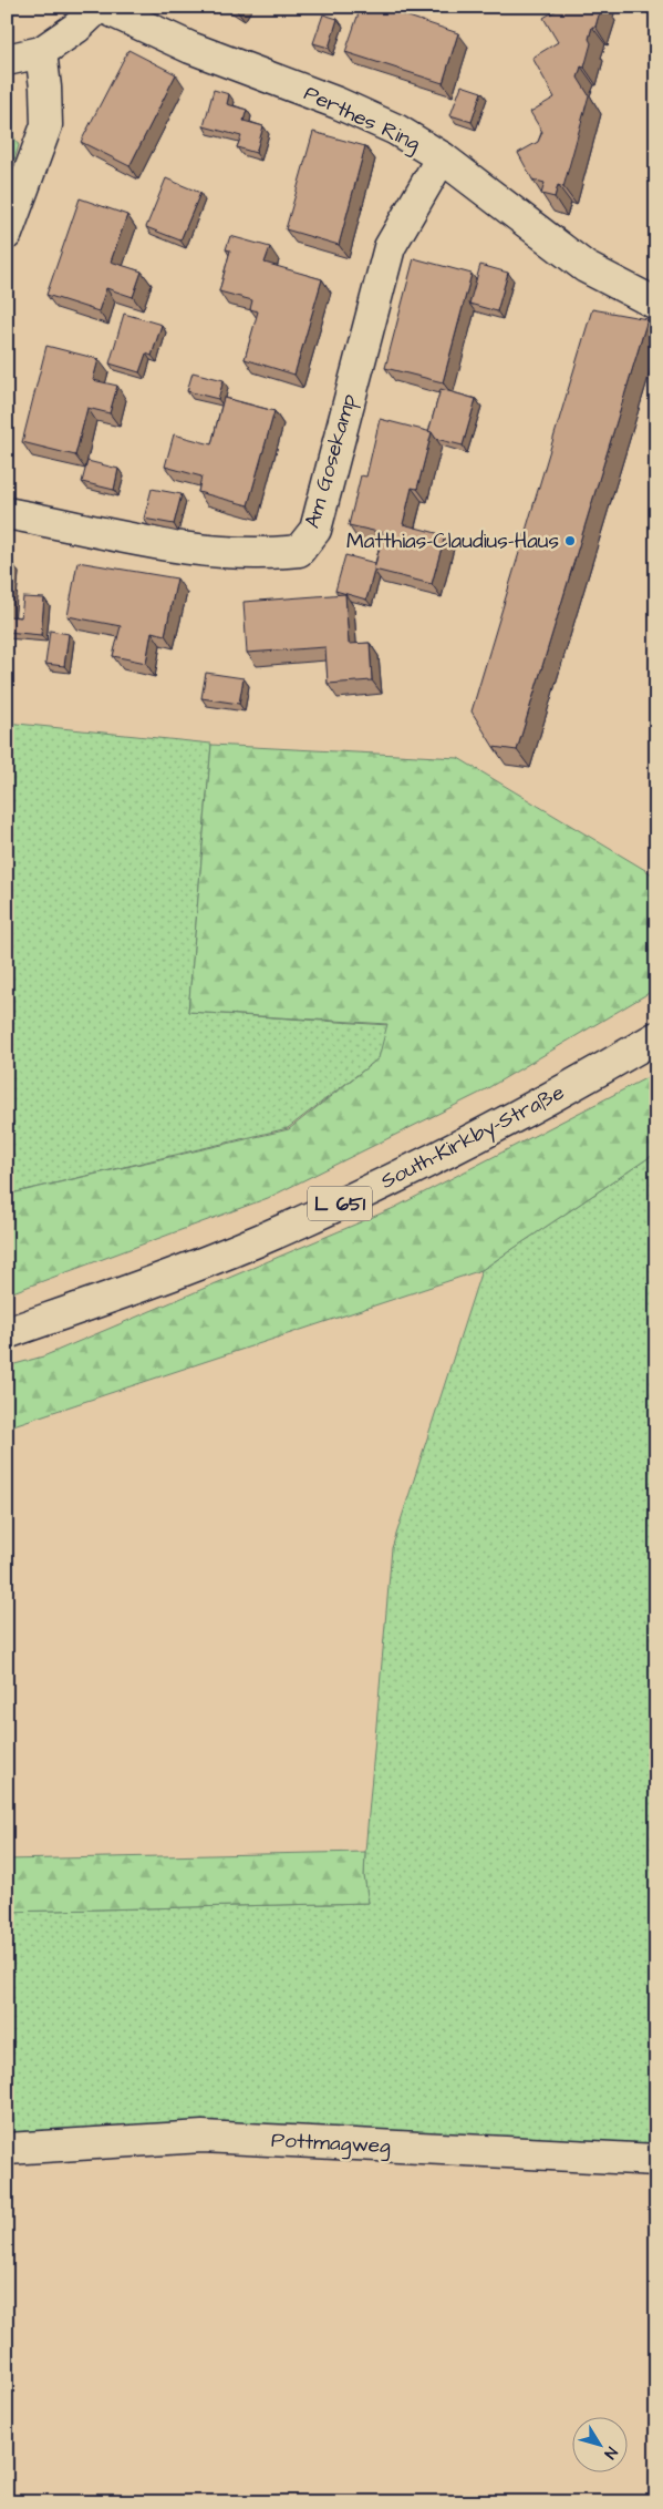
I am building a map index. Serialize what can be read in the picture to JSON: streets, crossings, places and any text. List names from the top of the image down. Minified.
{"streets":{"street":["Perthes Ring","Am Gosekamp","South-Kirkby-Straße","L 651","Pottmagweg"]},"crossings":[["Perthes Ring","Am Gosekamp"]],"places":["Matthias-Claudius-Haus"],"north":"bottom right"}
